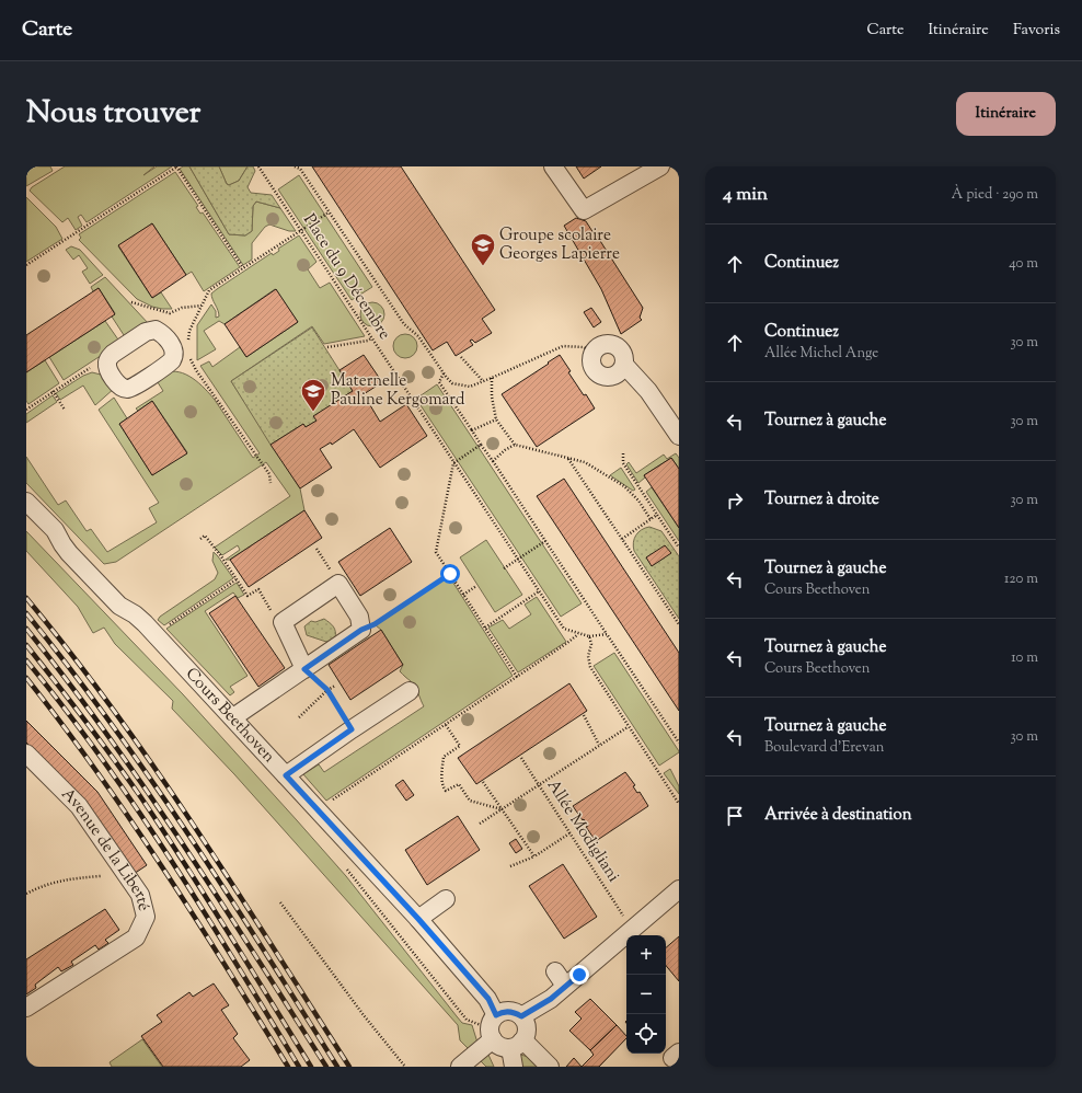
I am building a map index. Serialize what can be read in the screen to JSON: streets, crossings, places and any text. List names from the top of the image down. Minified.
{"streets":{"street":["Cours Beethoven","Avenue de la Liberté"],"path":["Place du 9 Décembre","Allée Modigliani"]},"places":{"school or university":["Groupe scolaire Georges Lapierre","Maternelle Pauline Kergomard"]},"page":{"header":"Carte","nav":["Carte","Itinéraire","Favoris"],"title":"Nous trouver","buttons":"Itinéraire","heading":["4 min","À pied · 290 m"],"list":[["Continuez","40 m"],["Continuez","Allée Michel Ange","30 m"],["Tournez à gauche","30 m"],["Tournez à droite","30 m"],["Tournez à gauche","Cours Beethoven","120 m"],["Tournez à gauche","Cours Beethoven","10 m"],["Tournez à gauche","Boulevard d'Erevan","30 m"],"Arrivée à destination"],"map_buttons":["+","−"]}}
